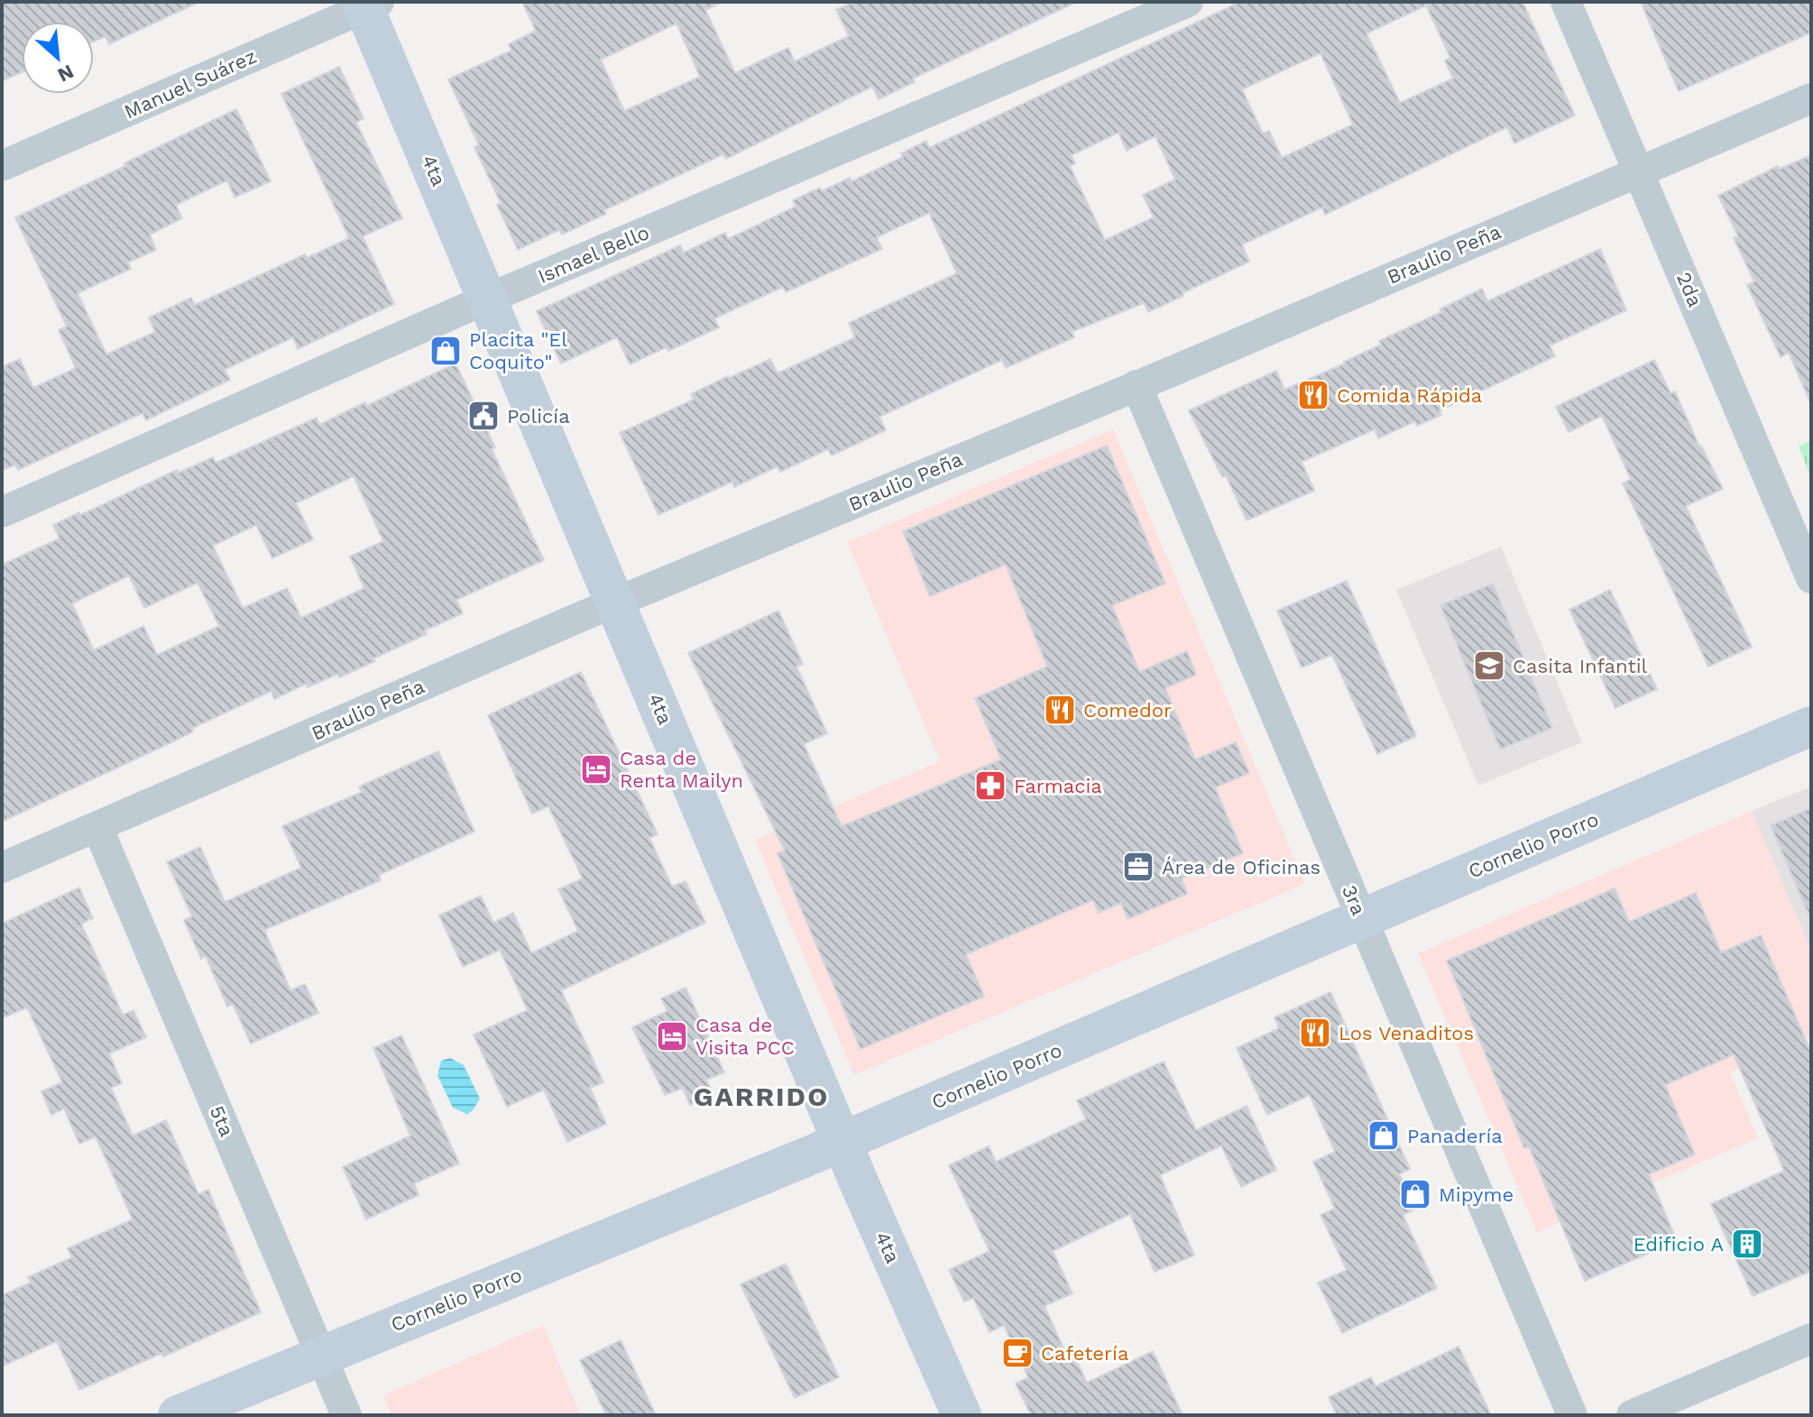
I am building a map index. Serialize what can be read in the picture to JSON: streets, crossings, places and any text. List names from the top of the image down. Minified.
{"streets":{"main road":["4ta","Cornelio Porro"],"street":["Manuel Suárez","Ismael Bello","Braulio Peña","2da","3ra","5ta"]},"crossings":[["Manuel Suárez","4ta"],["4ta","Ismael Bello"],["4ta","Braulio Peña"],["4ta","Cornelio Porro"],["Braulio Peña","2da"],["Braulio Peña","3ra"],["Braulio Peña","5ta"],["Cornelio Porro","3ra"],["Cornelio Porro","5ta"]],"districts":["GARRIDO"],"places":{"shop":["Placita \"El Coquito\"","Panadería","Mipyme"],"restaurant":["Comida Rápida","Comedor","Los Venaditos"],"public building":["Policía"],"school or university":["Casita Infantil"],"hotel":["Casa de Renta Mailyn","Casa de Visita PCC"],"pharmacy":["Farmacia"],"office":["Área de Oficinas"],"building":["Edificio A"],"cafe":["Cafetería"]},"north":"bottom right"}
